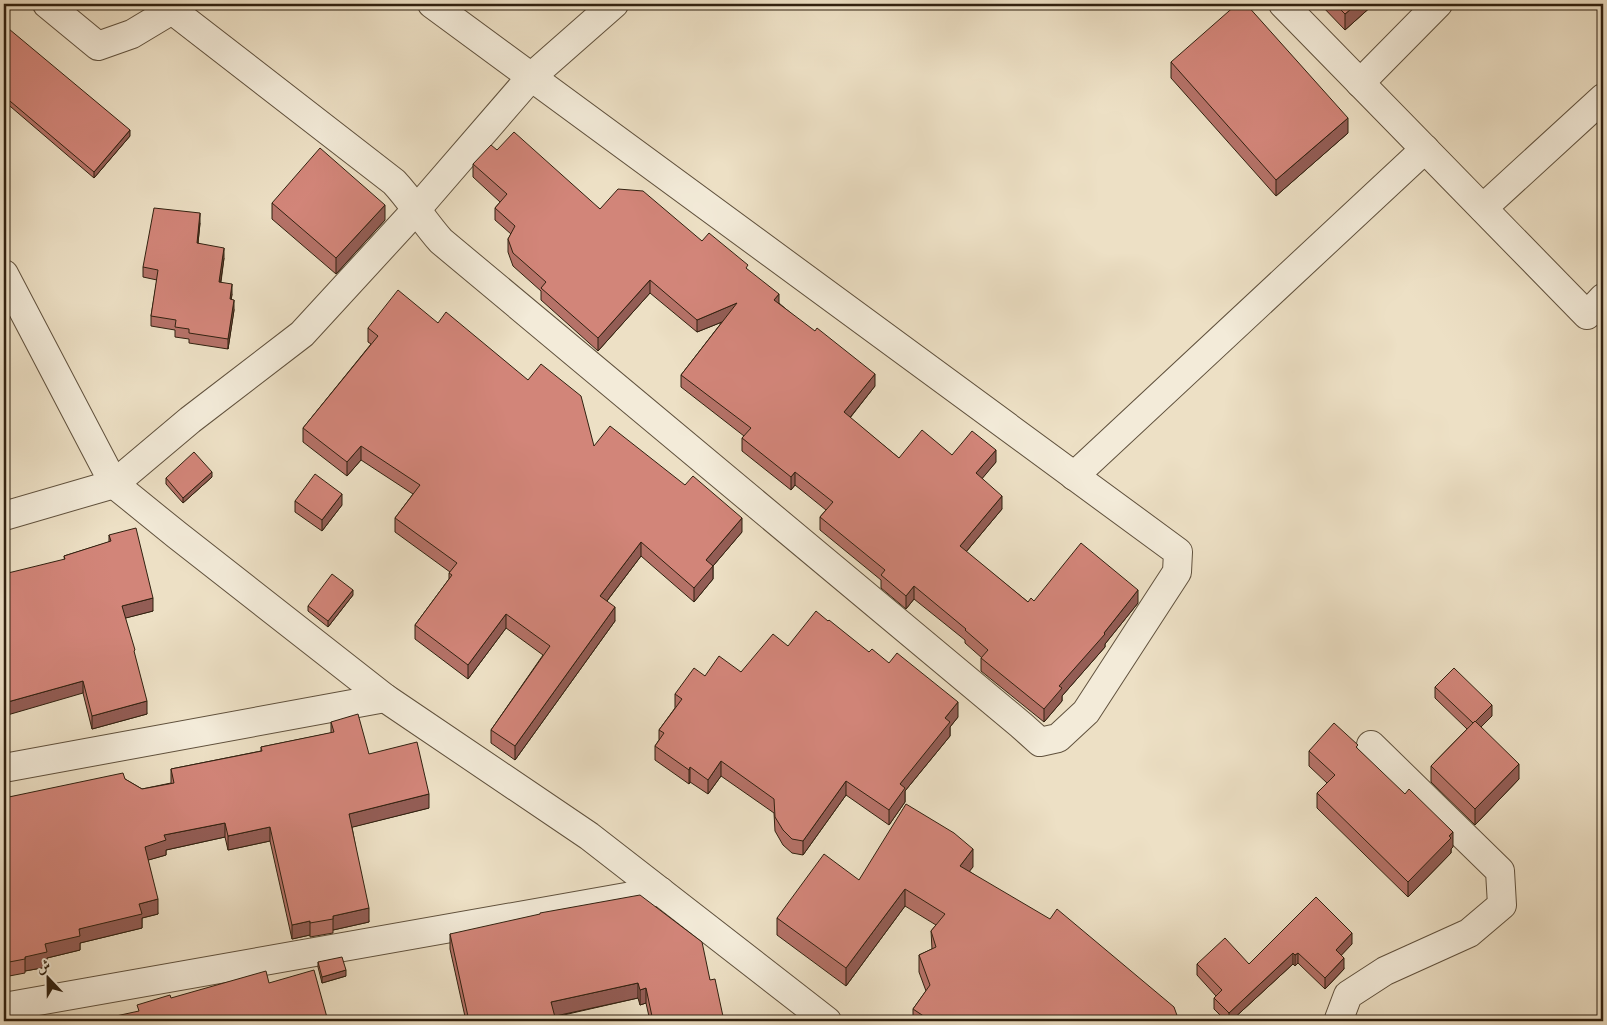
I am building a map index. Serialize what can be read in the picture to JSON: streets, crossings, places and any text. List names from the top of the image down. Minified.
{"north":"top"}
